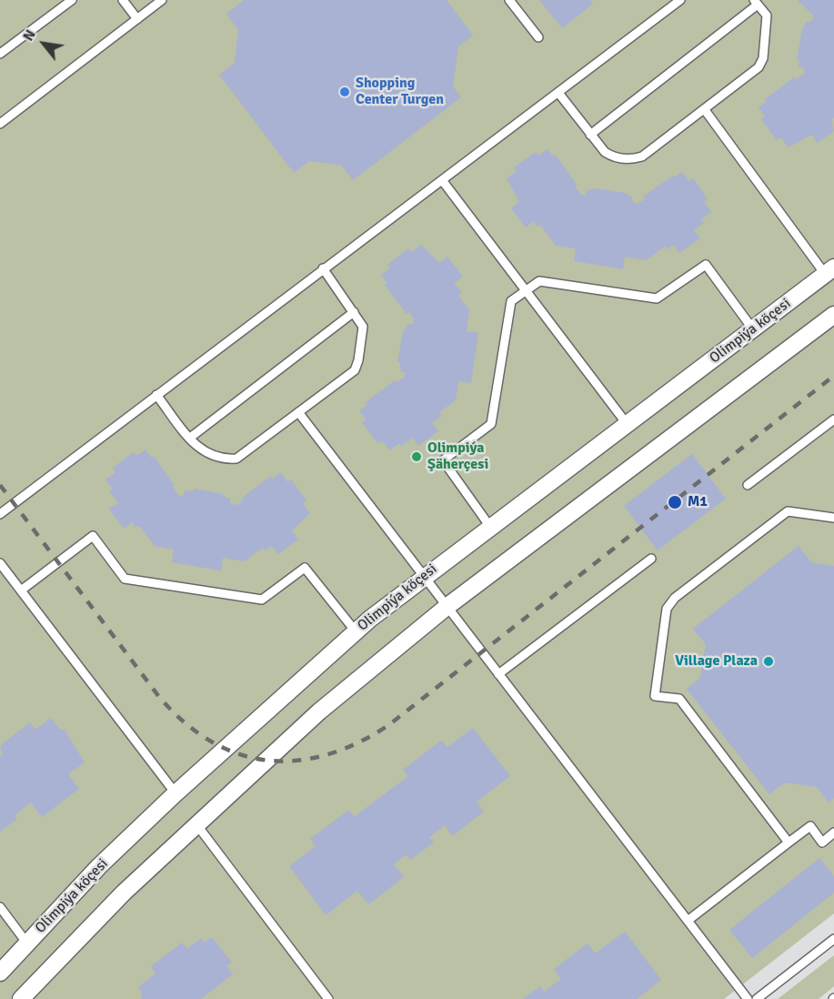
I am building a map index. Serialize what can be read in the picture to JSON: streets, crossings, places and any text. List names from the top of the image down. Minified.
{"streets":{"street":["Olimpiýa köçesi"]},"places":["Shopping Center Turgen","Olimpiýa Şäherçesi","M1","Village Plaza"],"north":"top left"}
